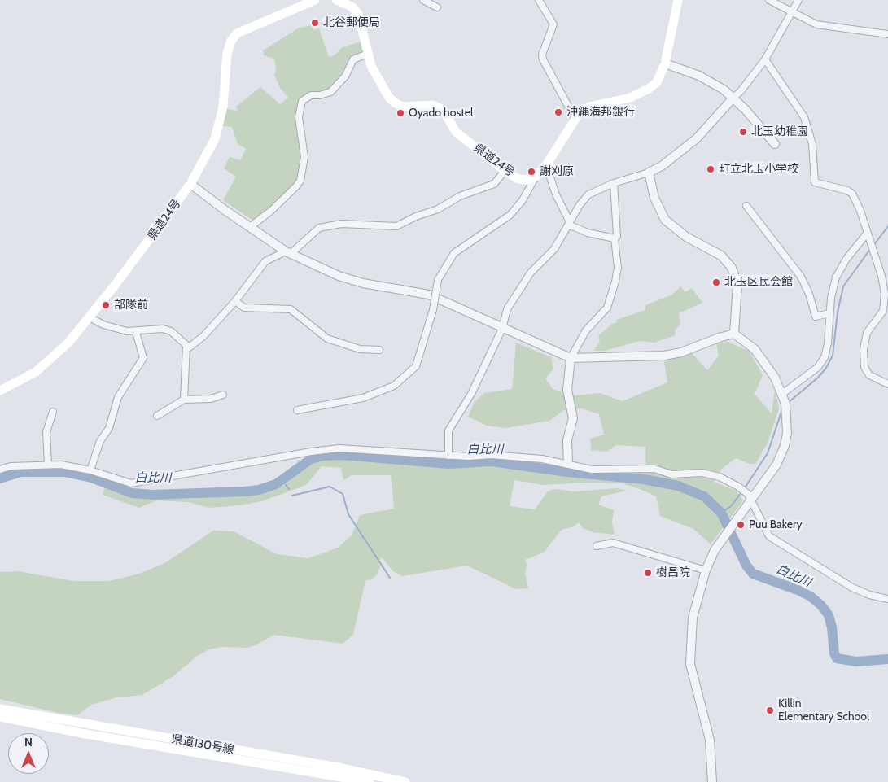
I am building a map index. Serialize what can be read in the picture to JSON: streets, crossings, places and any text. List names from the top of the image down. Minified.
{"streets":{"main road":["県道24号","県道130号線"]},"water":["白比川"],"places":["北谷郵便局","沖縄海邦銀行","Oyado hostel","北玉幼稚園","町立北玉小学校","謝刈原","北玉区民会館","部隊前","Puu Bakery","樹昌院","Killin Elementary School"],"north":"top"}
